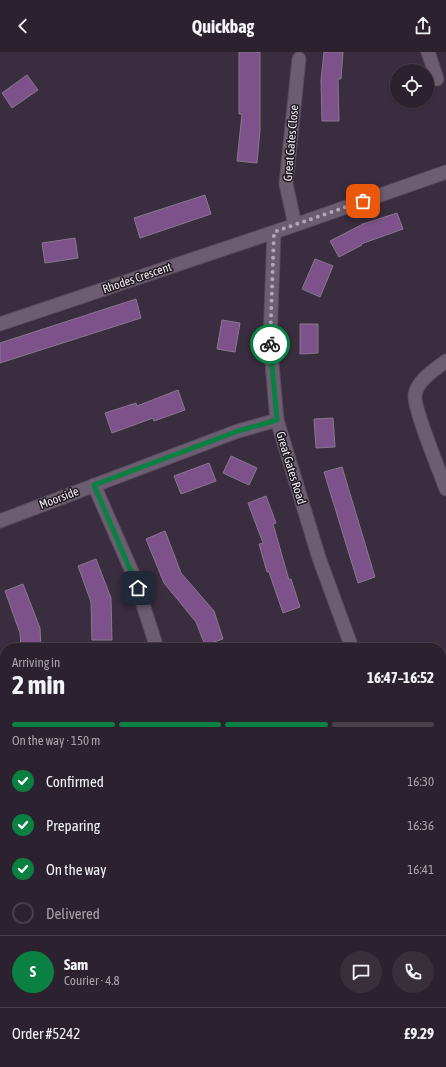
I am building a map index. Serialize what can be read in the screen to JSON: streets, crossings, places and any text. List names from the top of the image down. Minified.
{"streets":{"street":["Great Gates Close","Rhodes Crescent","Great Gates Road","Moorside"]},"crossings":[["Great Gates Close","Rhodes Crescent"],["Rhodes Crescent","Great Gates Road"],["Great Gates Road","Moorside"]],"page":{"header":"Quickbag","heading":["2 min","Arriving in","16:47–16:52"],"panel":["Sam","Courier · 4.8","Order #5242","£9.29"],"bar":"On the way · 150 m","list":[["Confirmed","16:30"],["Preparing","16:36"],["On the way","16:41"],"Delivered"],"round":"S"}}
